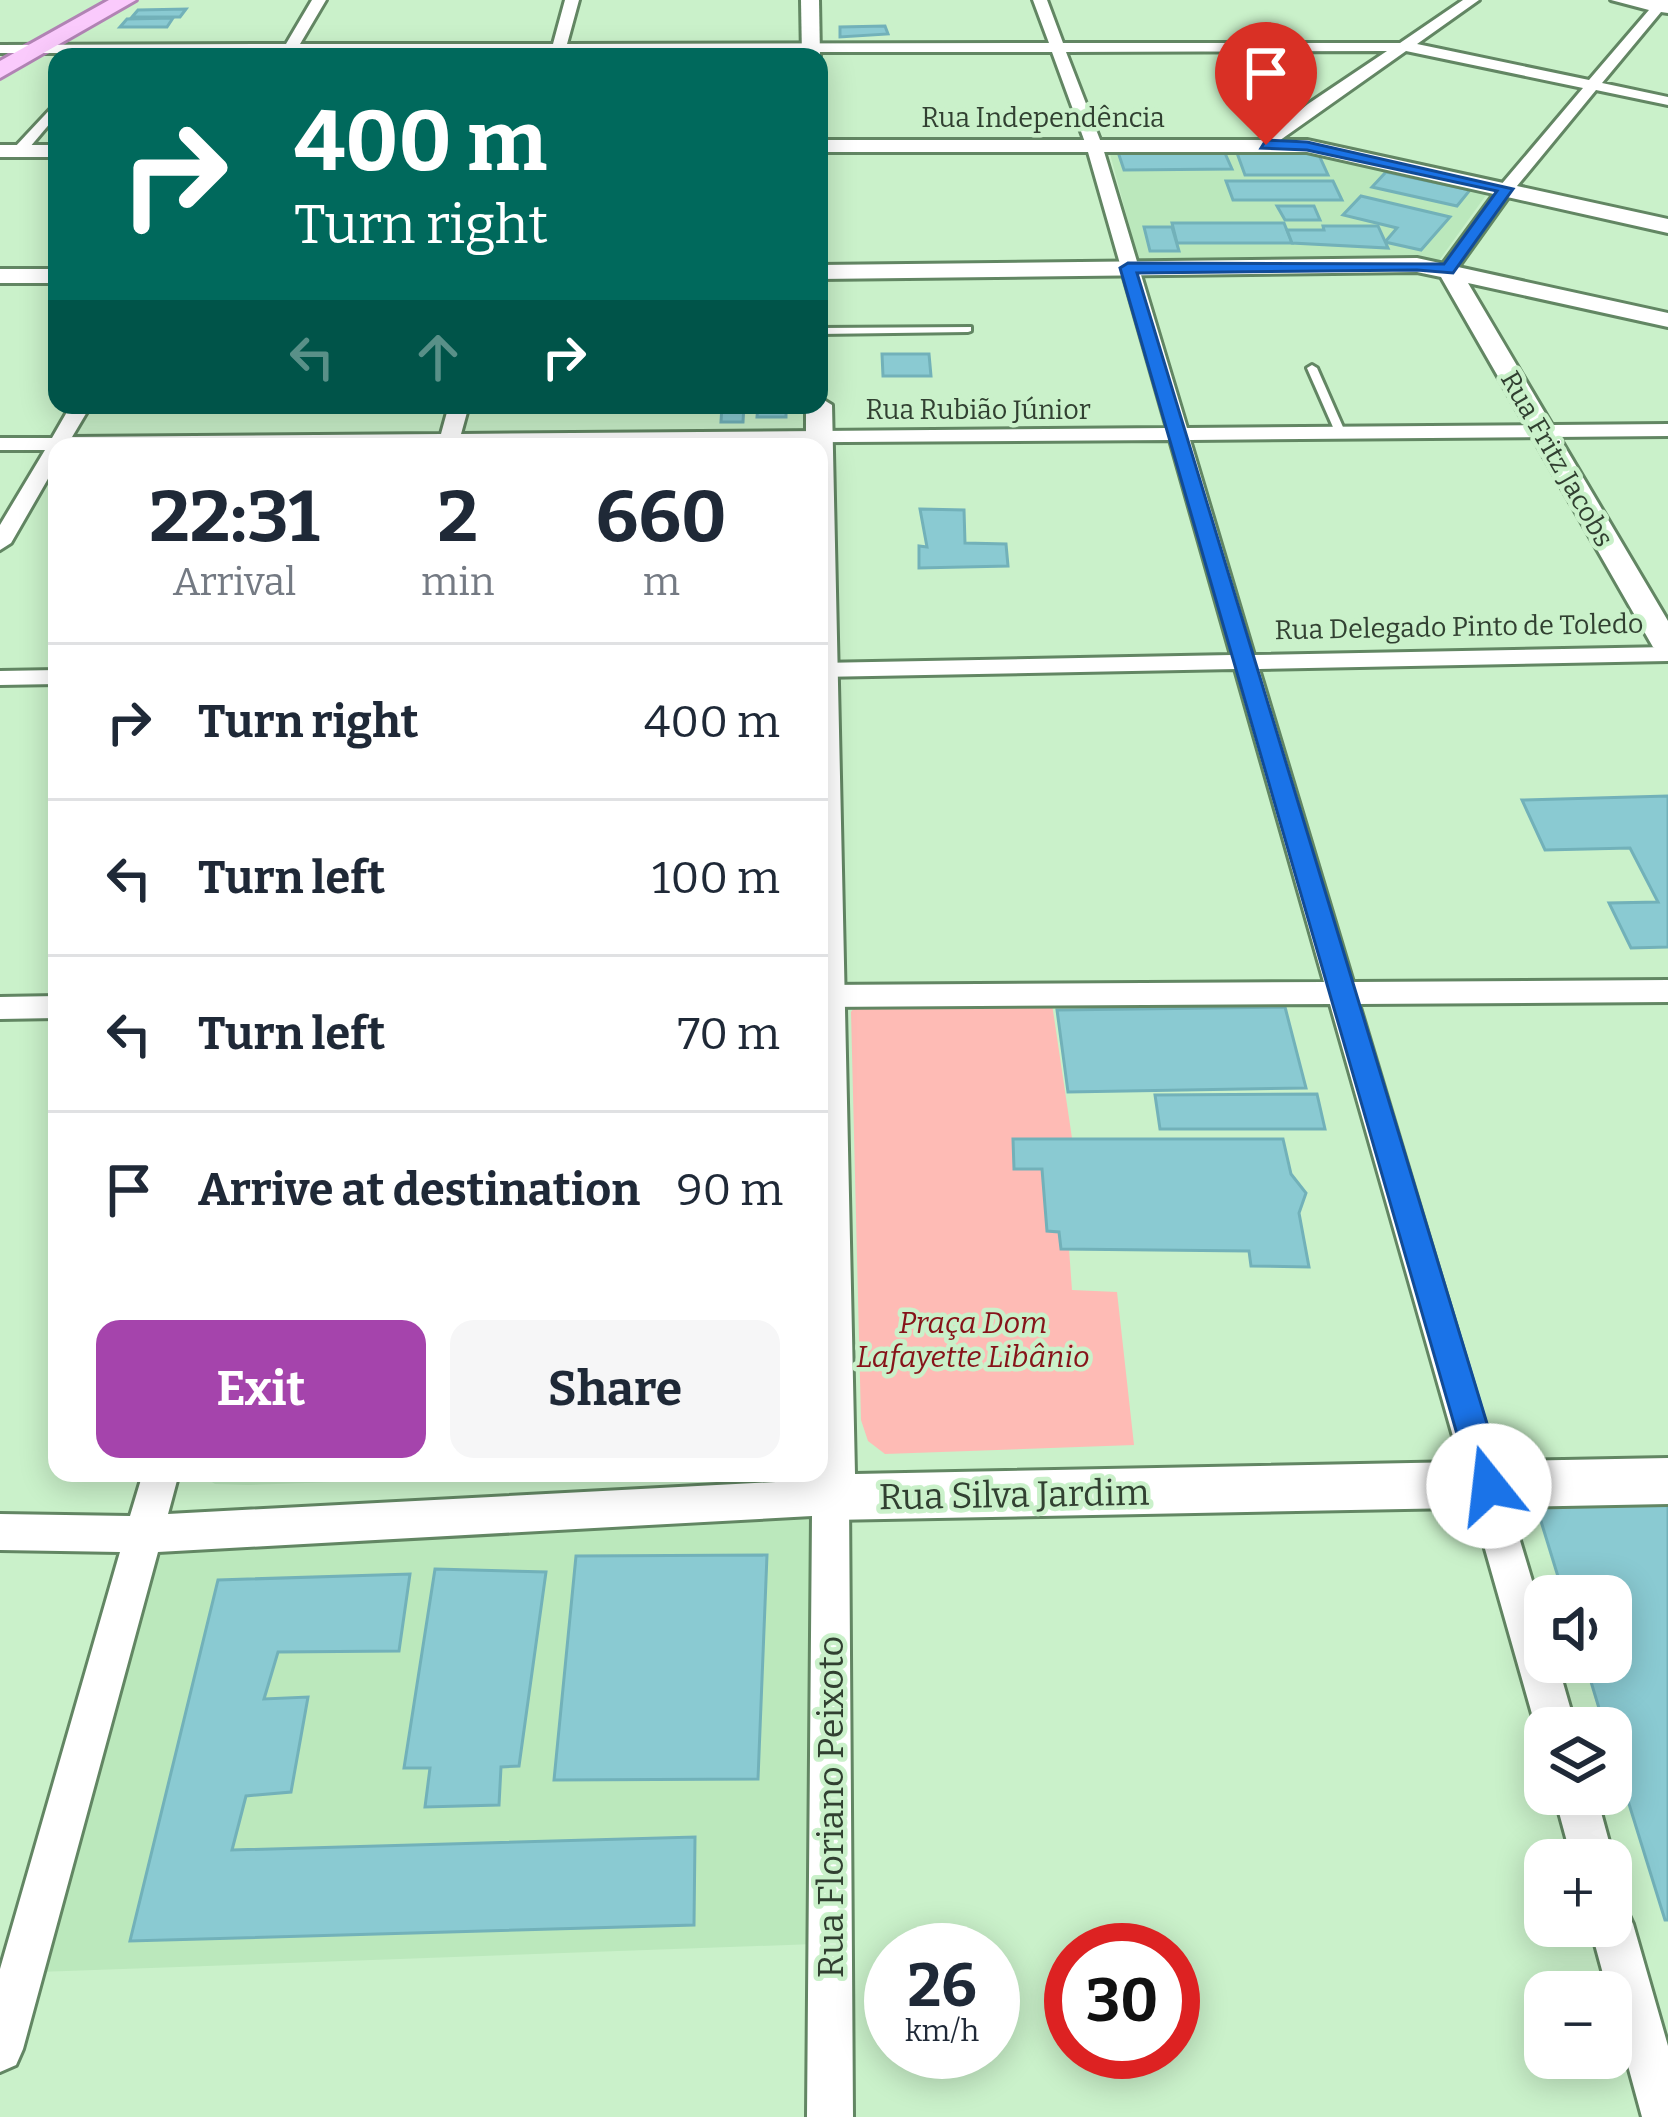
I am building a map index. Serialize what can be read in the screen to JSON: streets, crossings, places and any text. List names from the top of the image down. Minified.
{"streets":{"street":["Rua Independência","Rua Rubião Júnior","Rua Fritz Jacobs","Rua Delegado Pinto de Toledo","Rua Silva Jardim","Rua Floriano Peixoto"]},"crossings":[["Rua Rubião Júnior","Rua Fritz Jacobs"],["Rua Fritz Jacobs","Rua Delegado Pinto de Toledo"],["Rua Silva Jardim","Rua Floriano Peixoto"]],"parks":["Praça Dom Lafayette Libânio"],"page":{"turn":["400 m","Turn right"],"eta":["22:31","Arrival","2","min","660","m"],"list":[{"name":"Turn right","value":"400 m"},{"name":"Turn left","value":"100 m"},{"name":"Turn left","value":"70 m"},{"name":"Arrive at destination","value":"90 m"}],"buttons":["Exit","Share"],"map_buttons":["+","−"],"speed":"26 km/h","limit":"30"}}
